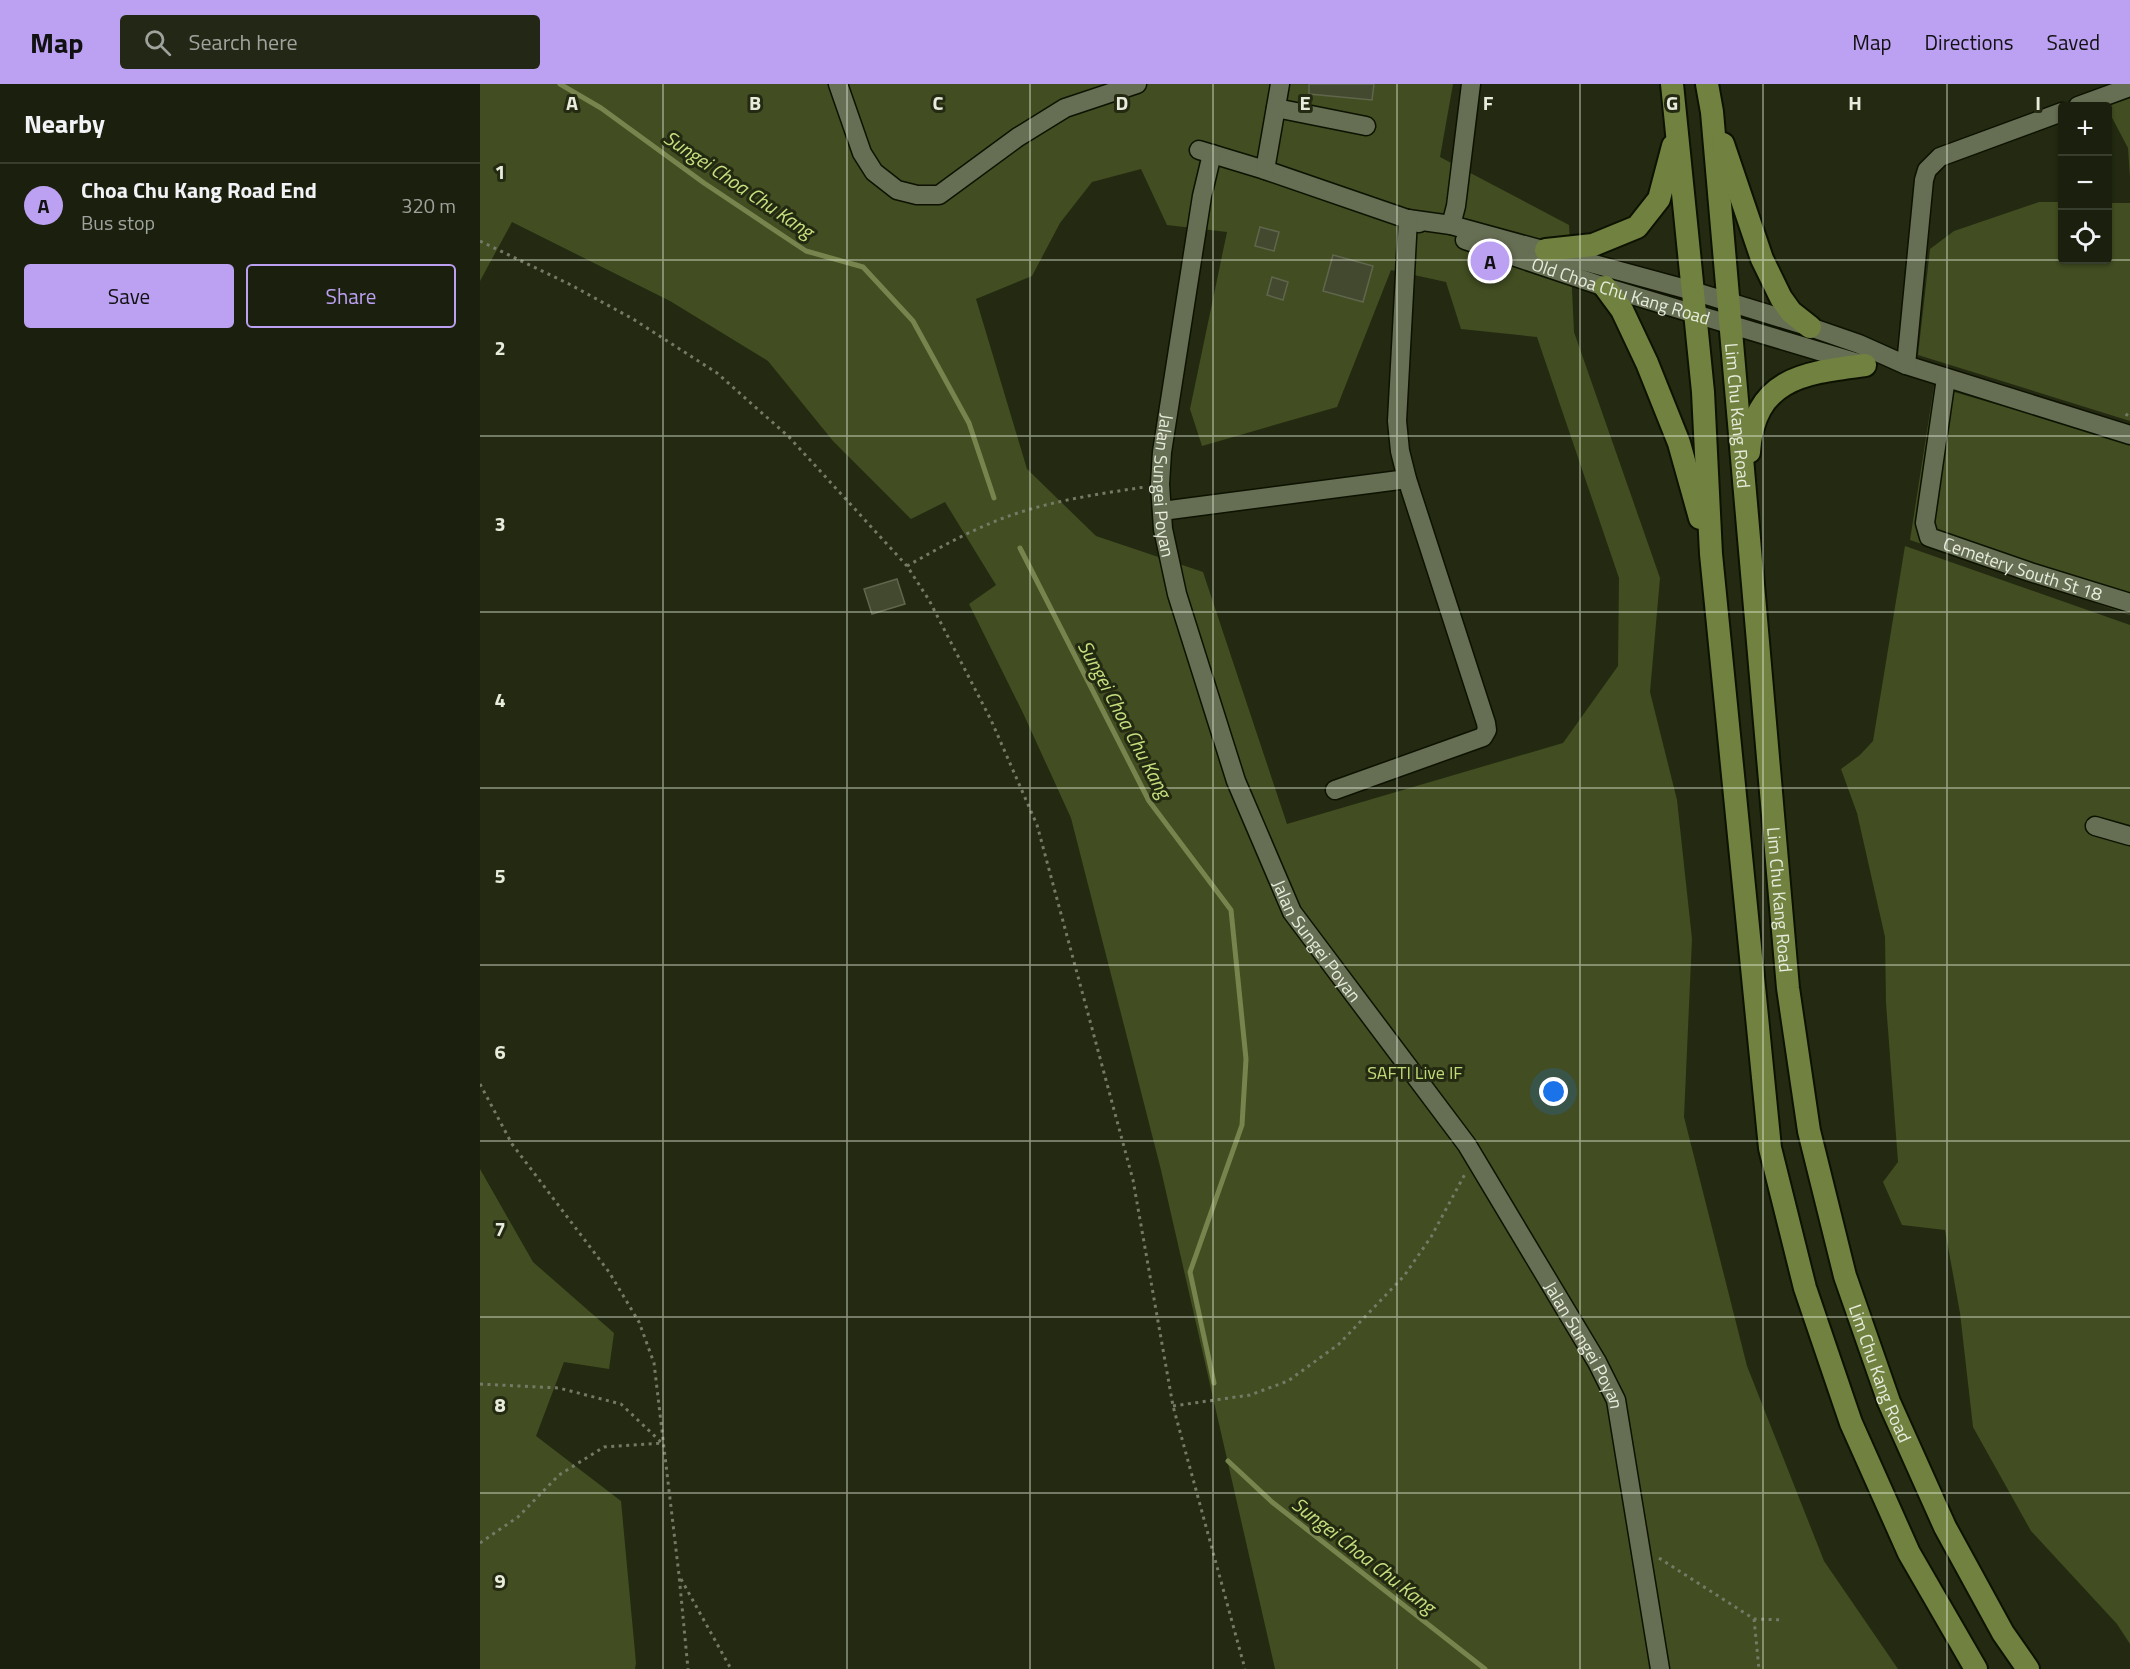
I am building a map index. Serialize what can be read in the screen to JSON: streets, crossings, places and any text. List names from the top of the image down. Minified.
{"streets":{"main road":["Lim Chu Kang Road"],"street":["Old Choa Chu Kang Road","Jalan Sungei Poyan","Cemetery South St 18"]},"crossings":[["Old Choa Chu Kang Road","Lim Chu Kang Road"],["Old Choa Chu Kang Road","Jalan Sungei Poyan"],["Old Choa Chu Kang Road","Cemetery South St 18"]],"water":["Sungei Choa Chu Kang"],"parks":["SAFTI Live IF"],"page":{"header":"Map","search":"Search here","nav":["Map","Directions","Saved"],"heading":"Nearby","map_buttons":["+","−"],"list":[{"mark":"A","name":"Choa Chu Kang Road End","note":"Bus stop","value":"320 m"}],"pins":"A","buttons":["Save","Share"]},"grid":{"columns":["A","B","C","D","E","F","G","H","I"],"rows":["1","2","3","4","5","6","7","8","9"]}}
